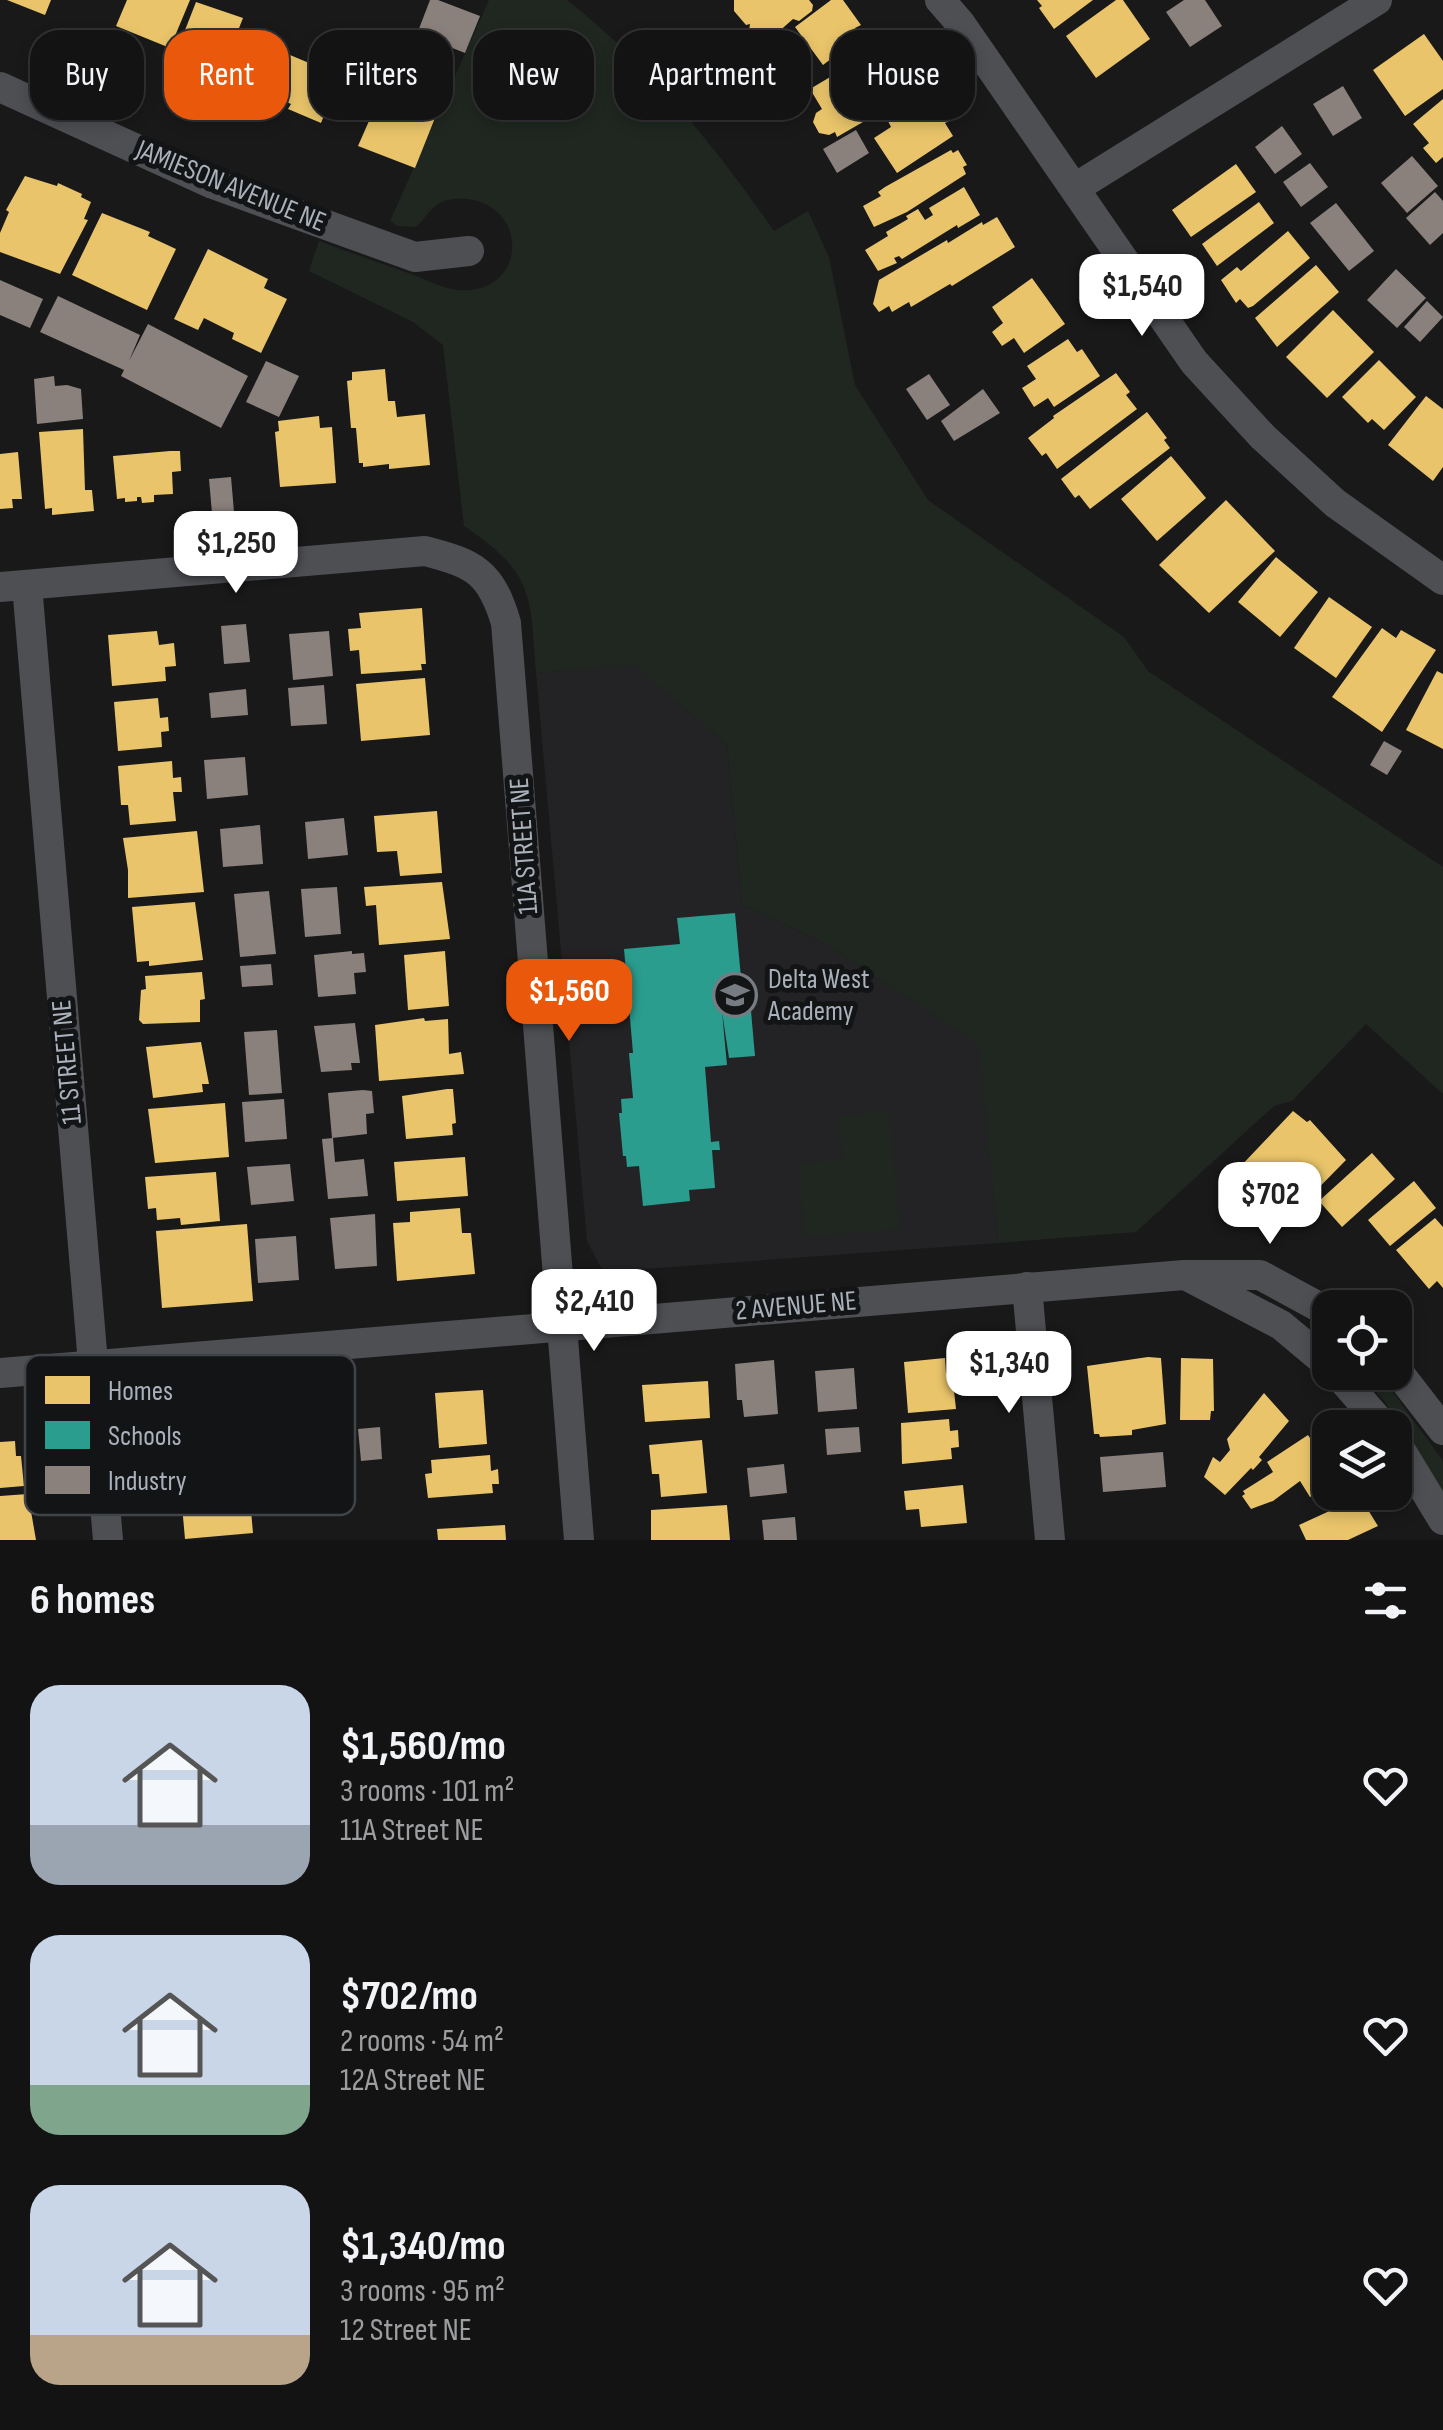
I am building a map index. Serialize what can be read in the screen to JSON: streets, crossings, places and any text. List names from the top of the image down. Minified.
{"streets":{"street":["JAMIESON AVENUE NE","11A STREET NE","11 STREET NE","2 AVENUE NE"]},"crossings":[["11A STREET NE","11 STREET NE"],["11A STREET NE","2 AVENUE NE"]],"places":{"school or university":["Delta West Academy"]},"legend":["Homes","Schools","Industry"],"page":{"chip":["Buy","Rent","Filters","New","Apartment","House"],"price":["$1,540","$1,250","$1,560","$702","$2,410","$1,340"],"heading":"6 homes","list":[{"name":"$1,560/mo","note":"3 rooms · 101 m² · 11A Street NE"},{"name":"$702/mo","note":"2 rooms · 54 m² · 12A Street NE"},{"name":"$1,340/mo","note":"3 rooms · 95 m² · 12 Street NE"}]}}
